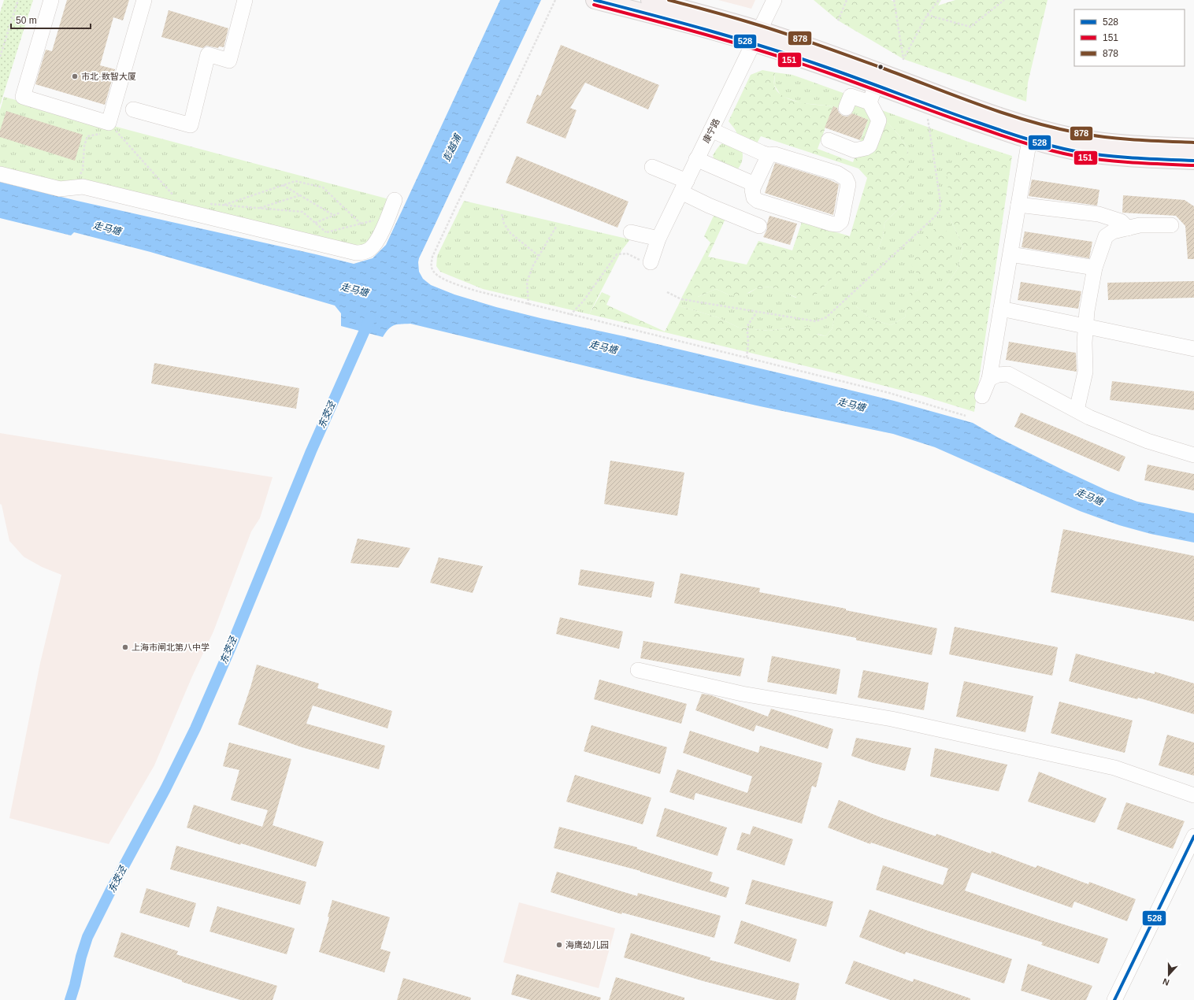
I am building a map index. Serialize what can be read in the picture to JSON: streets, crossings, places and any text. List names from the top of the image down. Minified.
{"streets":{"street":["康宁路"]},"water":["彭越浦","走马塘","东茭泾"],"places":["市北·数智大厦","上海市闸北第八中学","海鹰幼儿园"],"lines":["transit line 528","transit line 878","transit line 151"],"legend":["528","151","878"],"scale_bar":"50 m","north":"bottom"}
